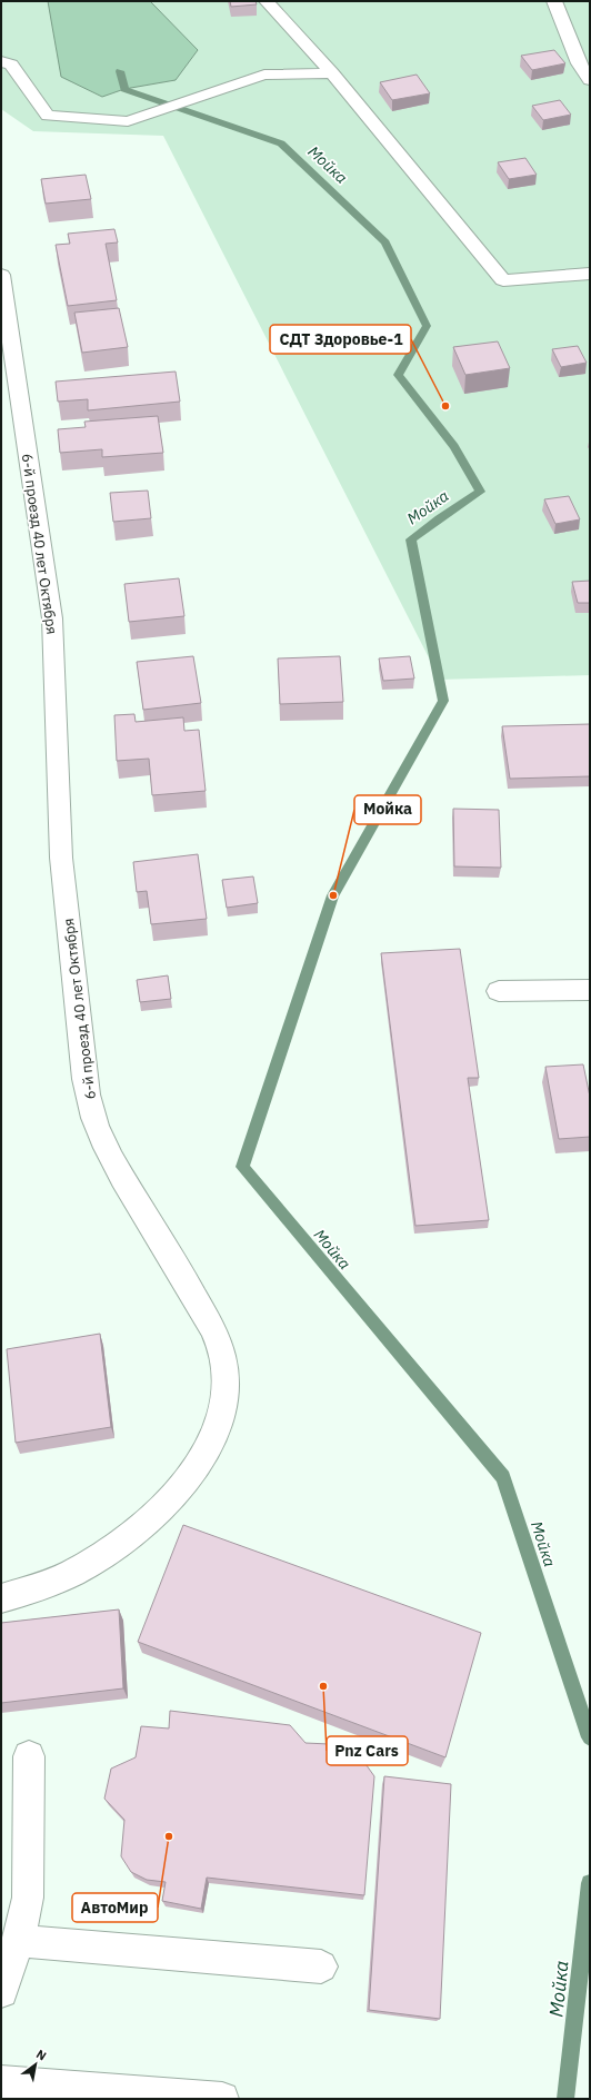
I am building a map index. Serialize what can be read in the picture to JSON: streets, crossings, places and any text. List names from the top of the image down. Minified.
{"streets":{"street":["6-й проезд 40 лет Октября"]},"water":["Мойка"],"places":["СДТ Здоровье-1","Мойка","Pnz Cars","АвтоМир"],"north":"top right"}
